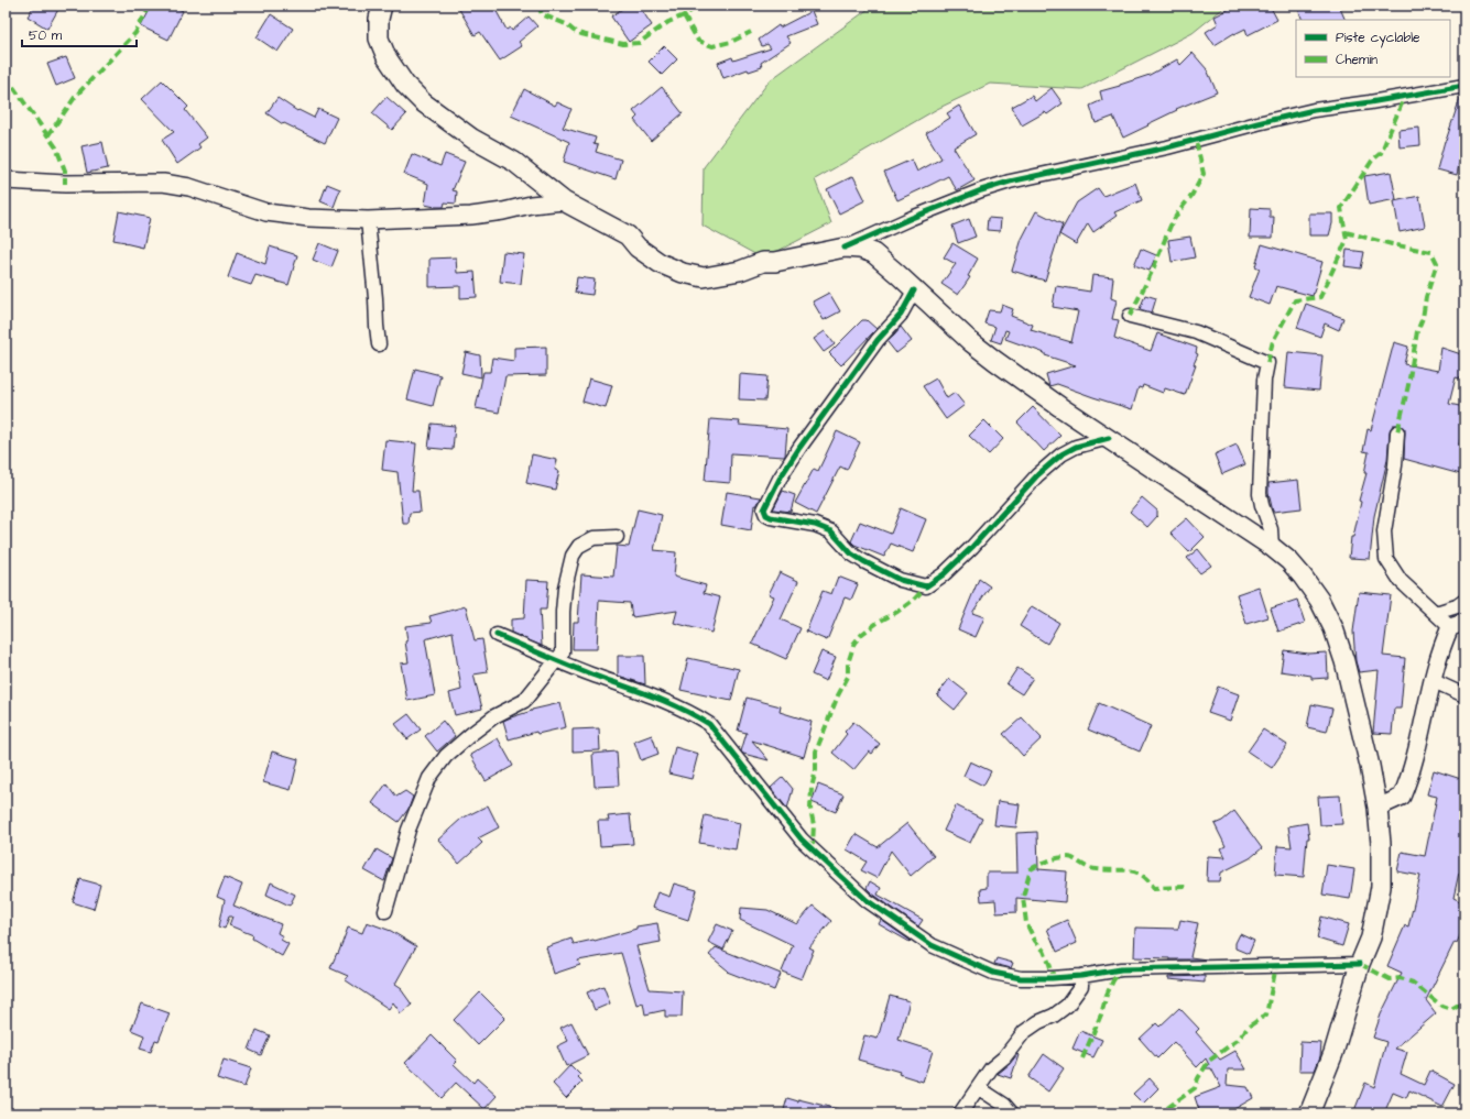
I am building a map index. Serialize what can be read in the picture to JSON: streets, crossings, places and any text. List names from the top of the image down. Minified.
{"legend":["Piste cyclable","Chemin"],"scale_bar":"50 m"}
